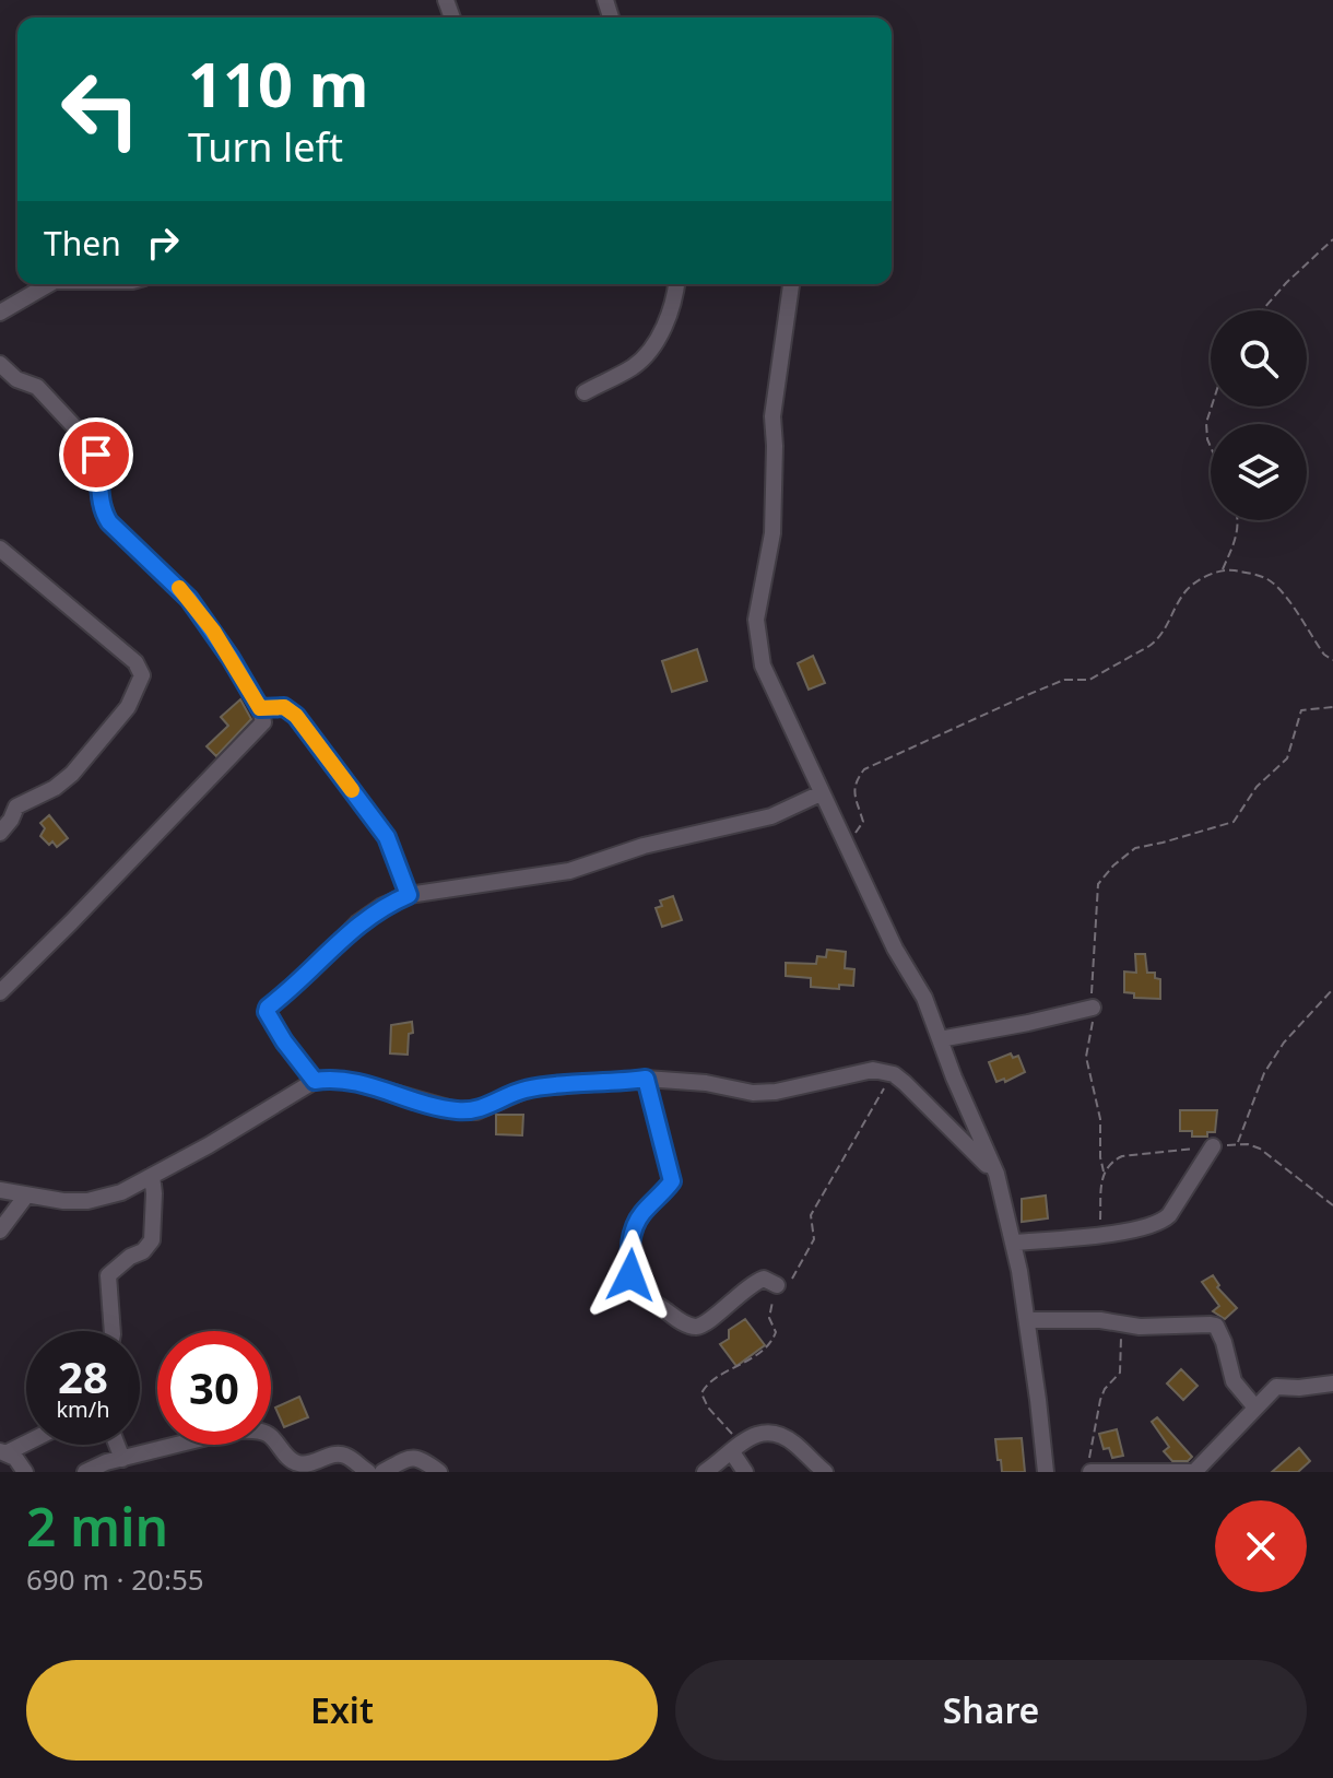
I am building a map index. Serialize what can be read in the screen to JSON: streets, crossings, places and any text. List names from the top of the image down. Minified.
{"page":{"turn":["110 m","Turn left"],"then":"Then","speed":"28 km/h","limit":"30","heading":["2 min","690 m · 20:55"],"buttons":["Exit","Share"]}}
